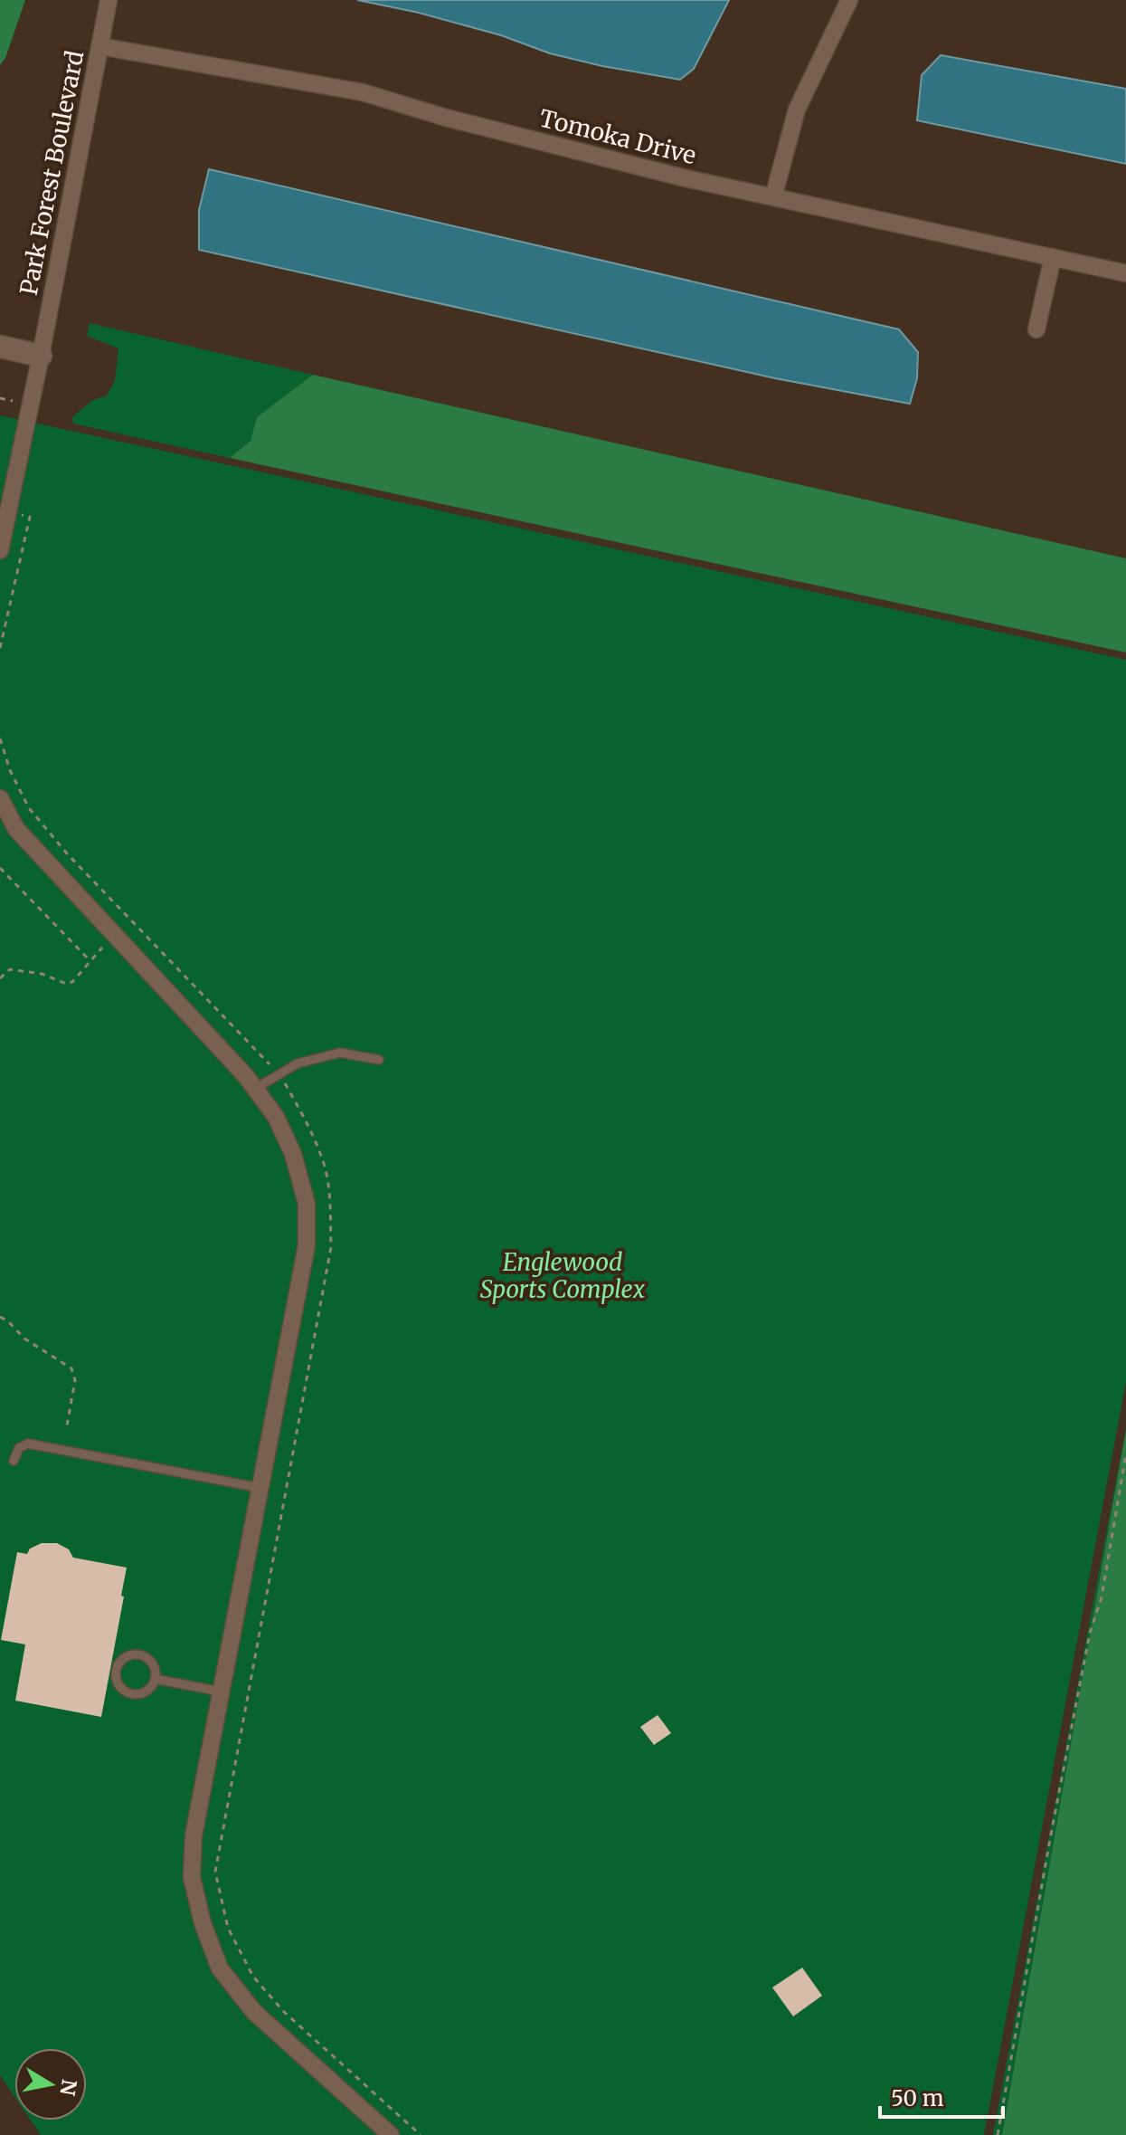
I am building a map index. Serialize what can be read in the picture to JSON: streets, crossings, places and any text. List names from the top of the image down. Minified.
{"streets":{"street":["Tomoka Drive","Park Forest Boulevard"]},"crossings":[["Tomoka Drive","Park Forest Boulevard"]],"parks":["Englewood Sports Complex"],"scale_bar":"50 m","north":"right"}
